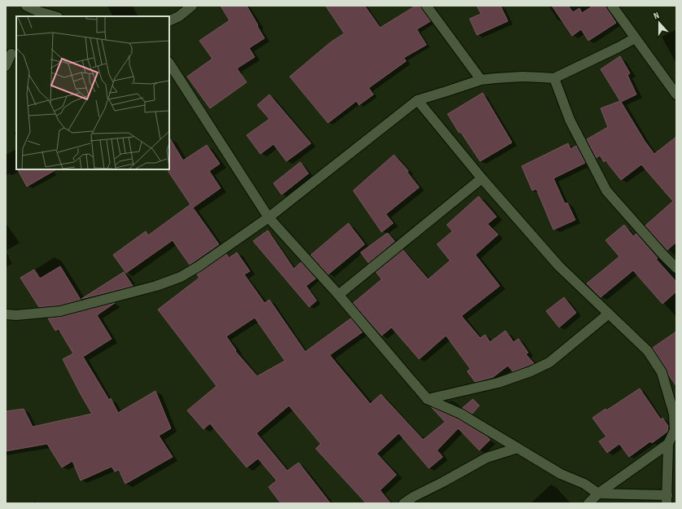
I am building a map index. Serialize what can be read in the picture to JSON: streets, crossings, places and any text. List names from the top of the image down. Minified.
{"north":"top"}
